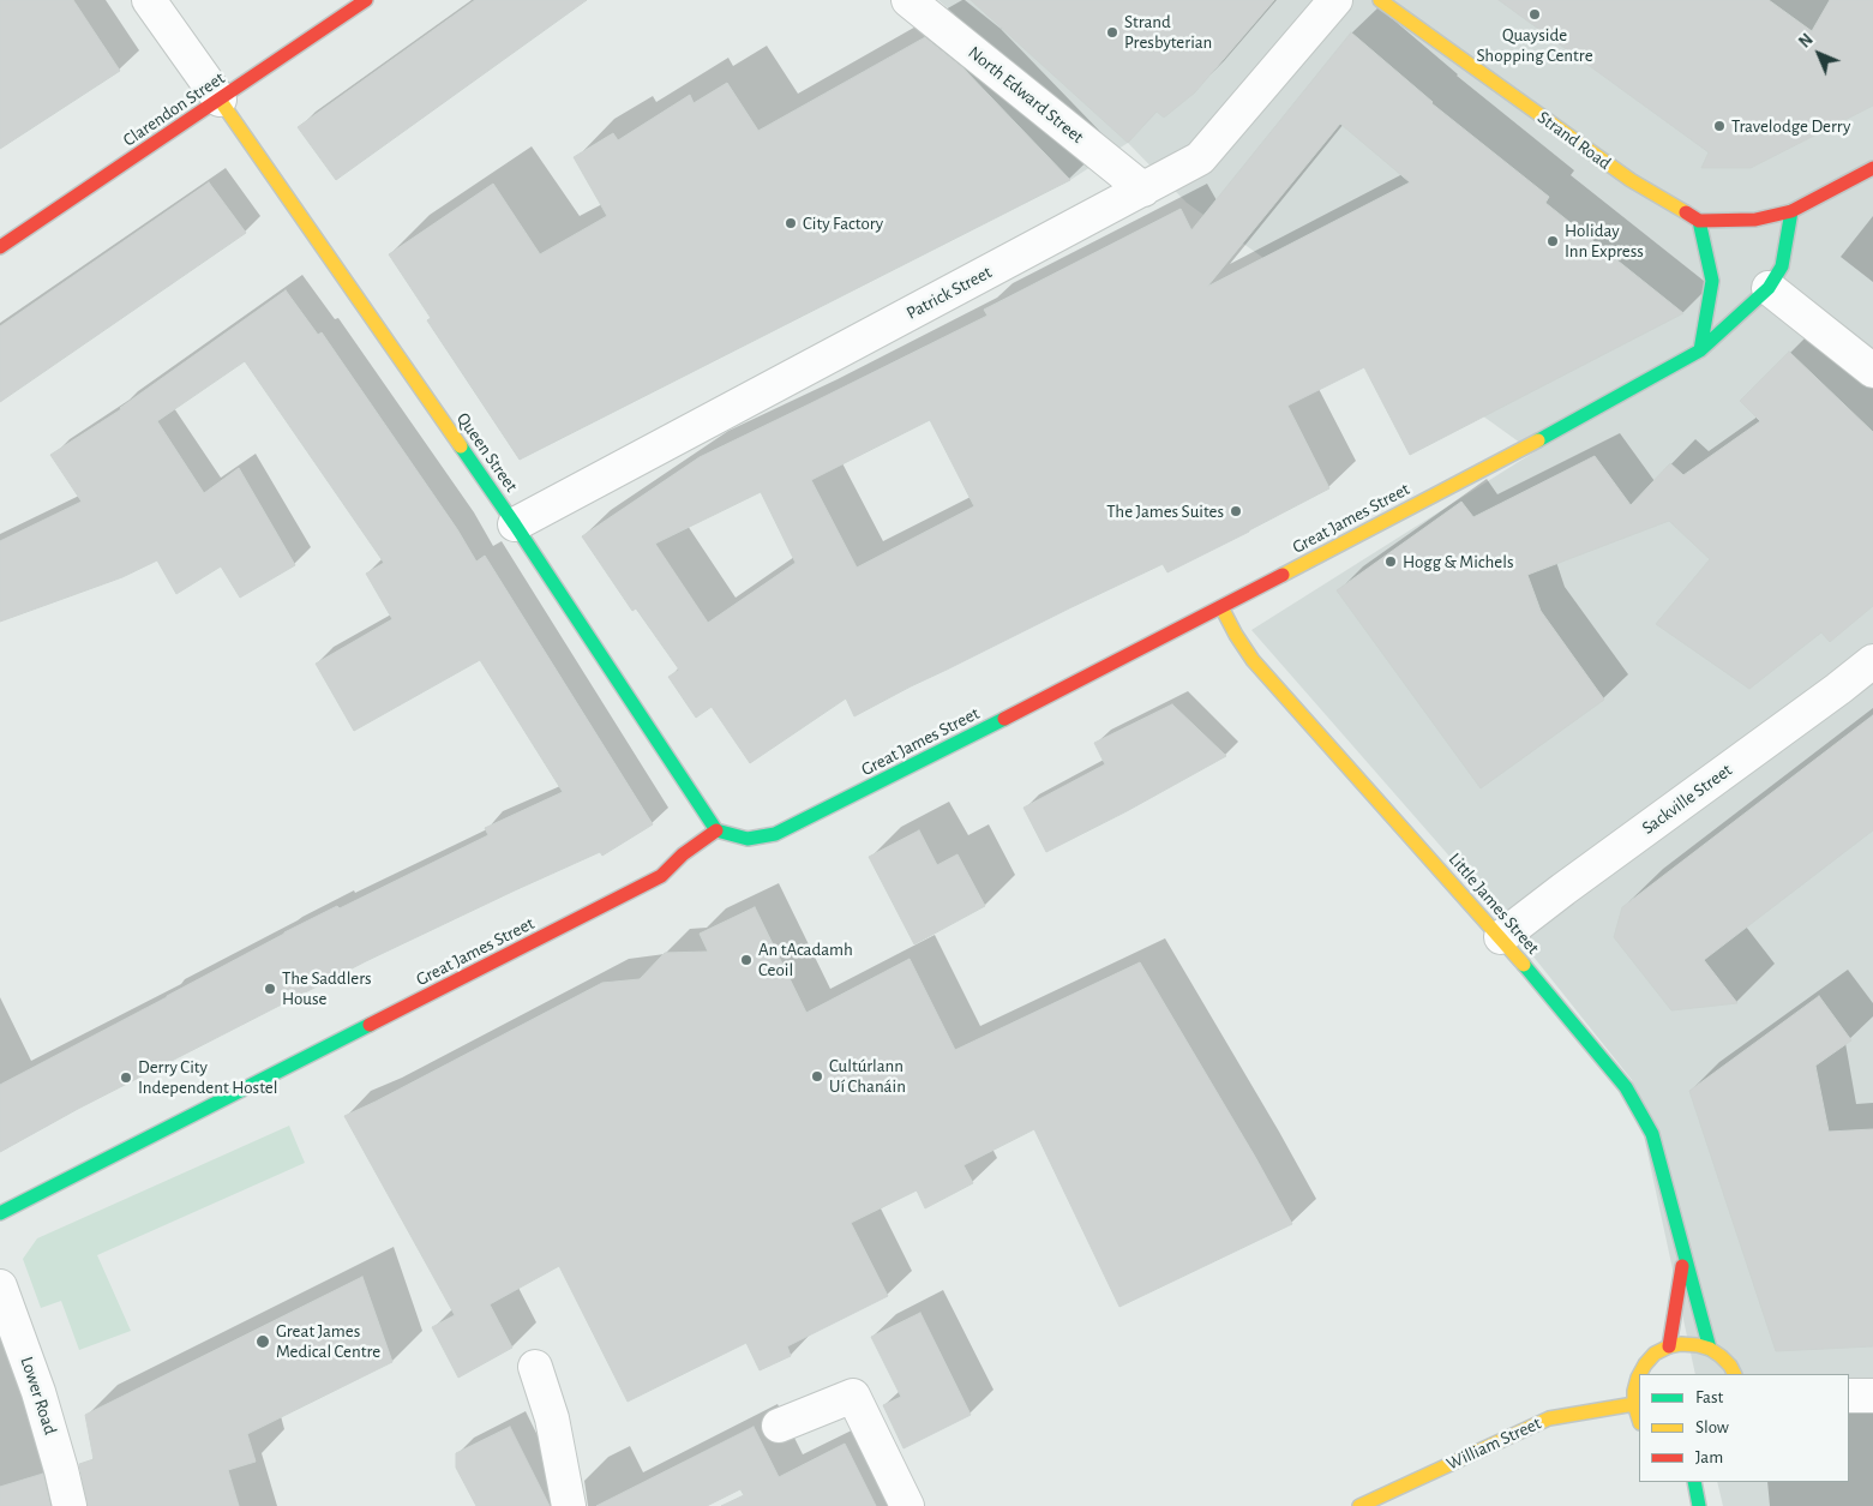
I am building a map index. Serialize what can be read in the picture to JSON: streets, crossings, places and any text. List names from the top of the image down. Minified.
{"streets":{"main road":["Clarendon Street","Strand Road","Queen Street","Great James Street","Little James Street","William Street"],"street":["North Edward Street","Patrick Street","Sackville Street","Lower Road"]},"crossings":[["North Edward Street","Patrick Street"],["Clarendon Street","Queen Street"],["Patrick Street","Queen Street"],["Queen Street","Great James Street"],["Great James Street","Little James Street"],["Sackville Street","Little James Street"]],"places":["Quayside Shopping Centre","Strand Presbyterian","Travelodge Derry","City Factory","Holiday Inn Express","The James Suites","Hogg & Michels","An tAcadamh Ceoil","The Saddlers House","Cultúrlann Uí Chanáin","Derry City Independent Hostel","Great James Medical Centre"],"legend":["Fast","Slow","Jam"],"north":"top left"}
